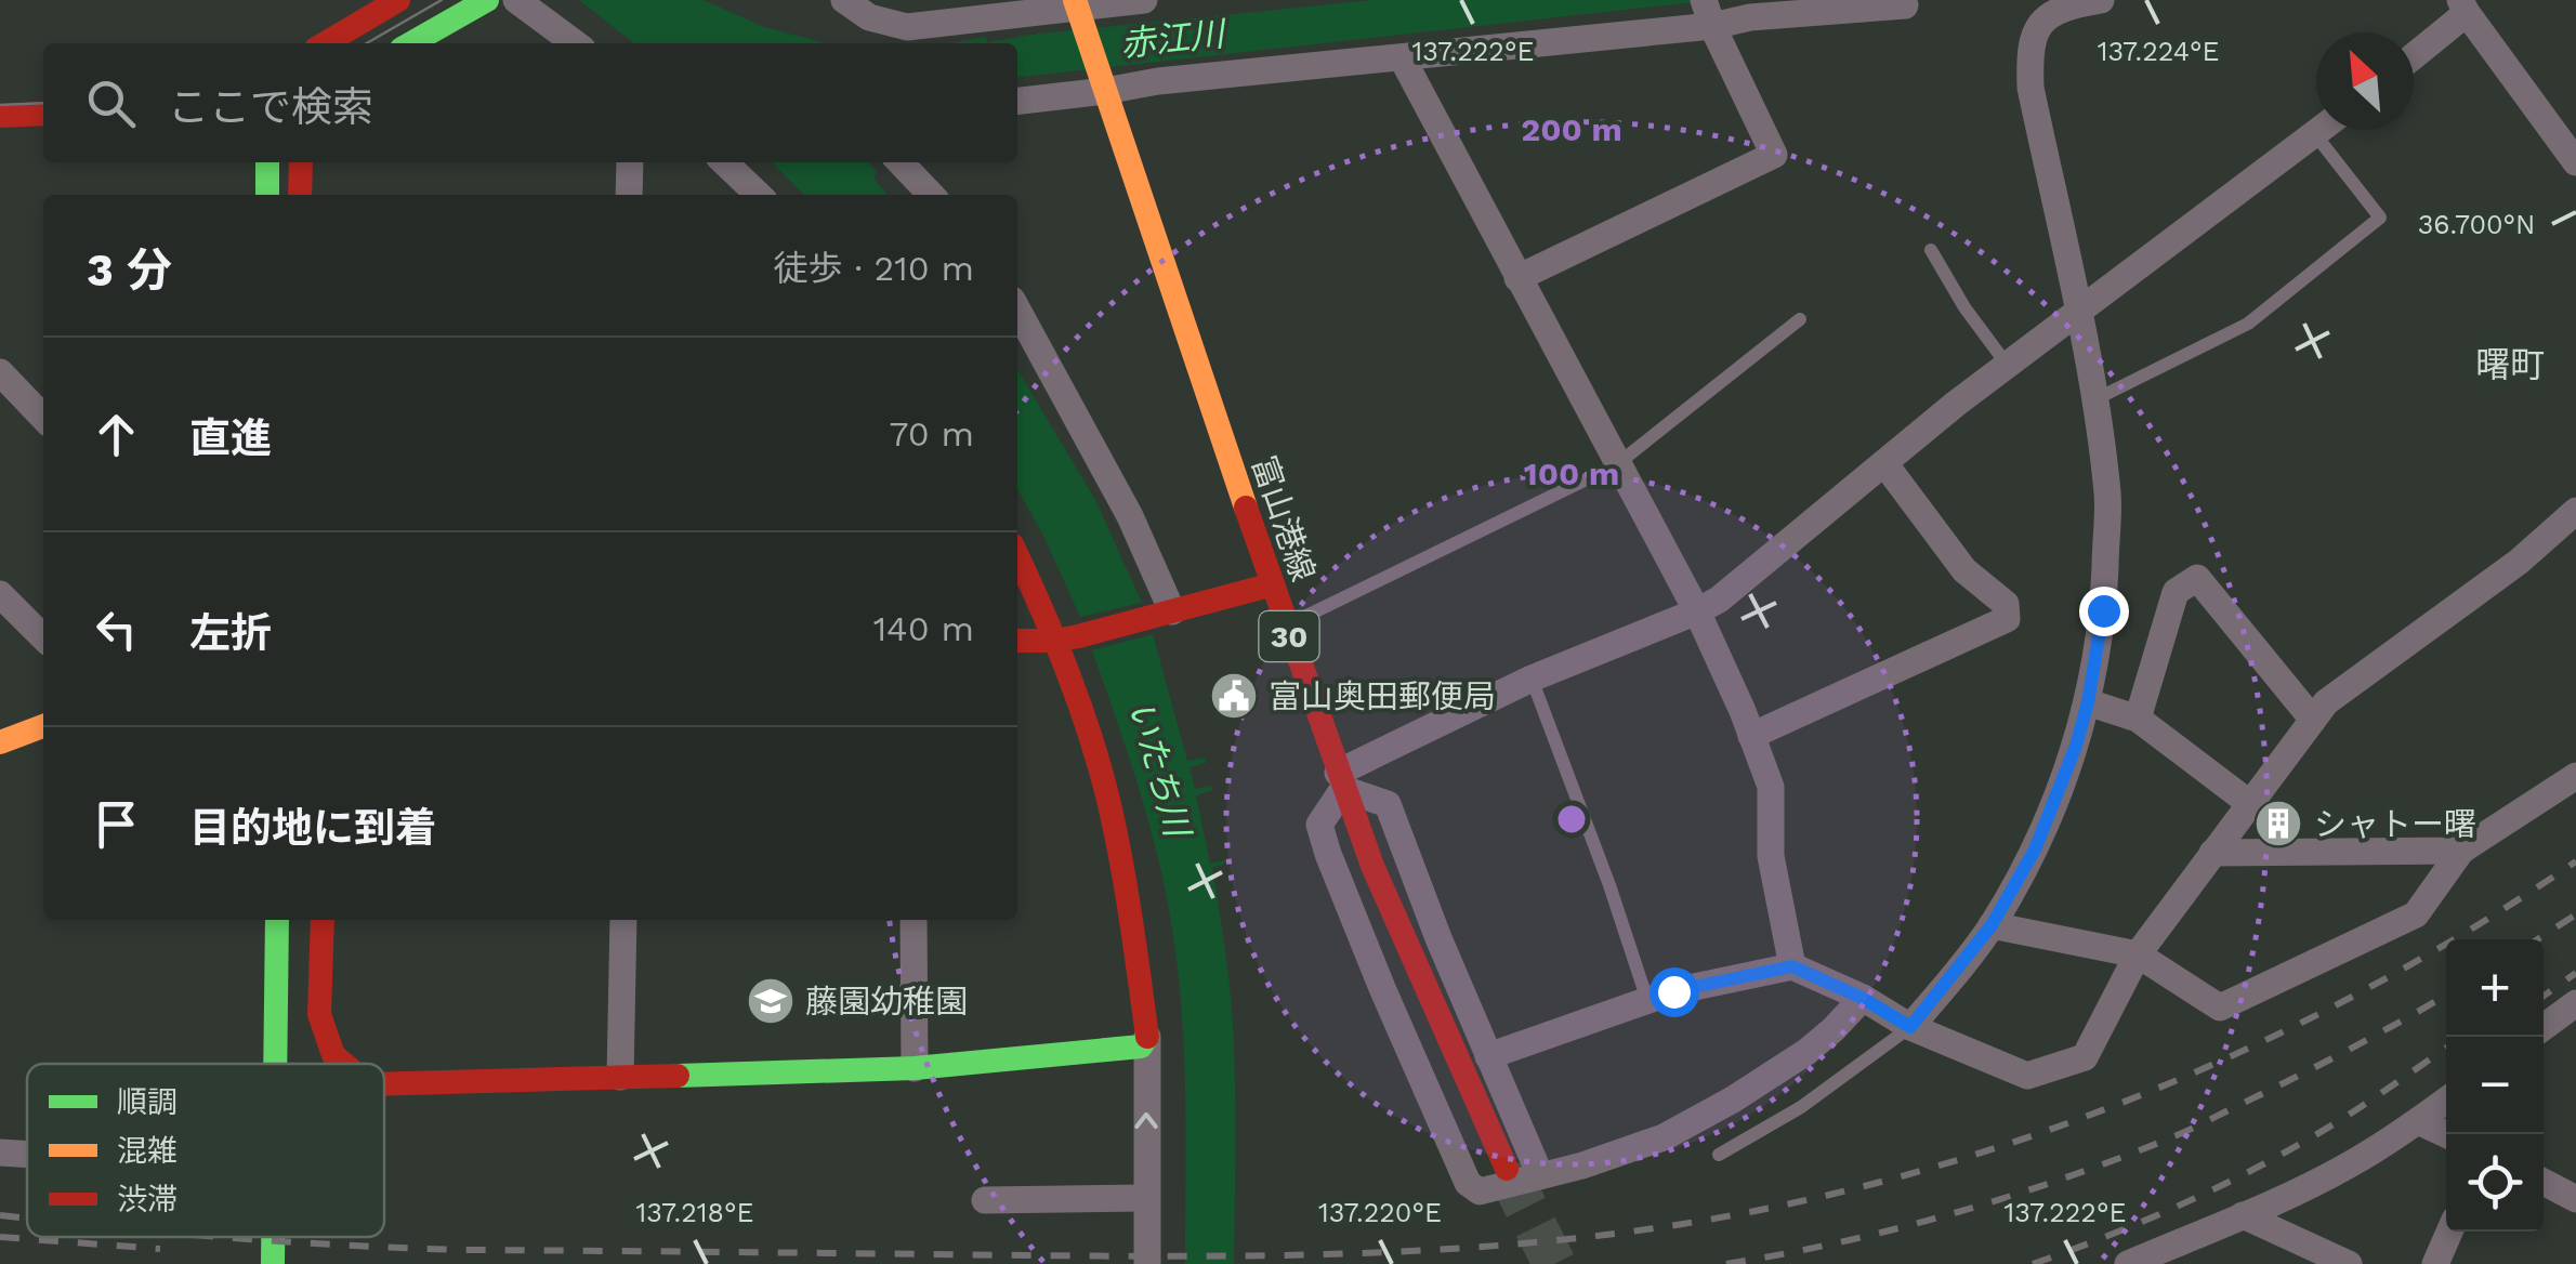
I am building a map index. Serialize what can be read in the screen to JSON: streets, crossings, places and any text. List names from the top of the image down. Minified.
{"streets":{"street":["富山港線","30"]},"districts":["曙町"],"water":["赤江川","いたち川"],"places":{"public building":["富山奥田郵便局"],"building":["シャトー曙"],"school or university":["藤園幼稚園"]},"legend":["順調","混雑","渋滞"],"north":"top left","page":{"search":"ここで検索","heading":["3 分","徒歩 · 210 m"],"list":[["直進","70 m"],["左折","140 m"],"目的地に到着"],"map_buttons":["+","−"]},"coordinates":["137.222°E","137.224°E","36.700°N","137.218°E","137.220°E"],"rings":["200 m","100 m"]}
